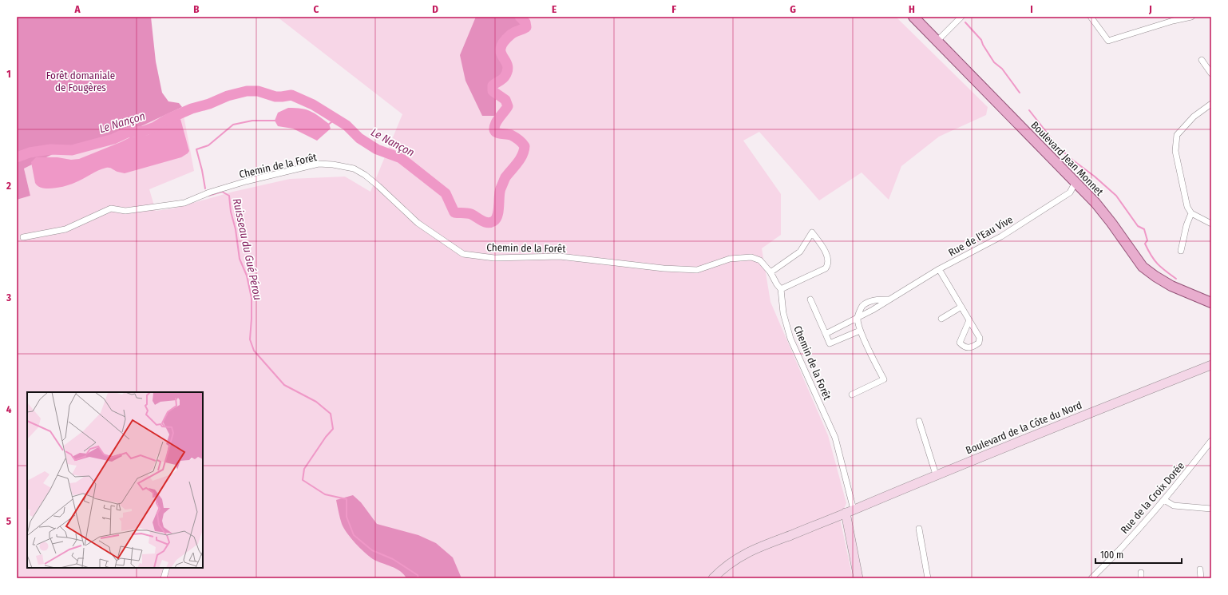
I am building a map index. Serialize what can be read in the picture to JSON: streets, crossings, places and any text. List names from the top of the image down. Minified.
{"streets":{"main road":["Boulevard Jean Monnet","Boulevard de la Côte du Nord"],"street":["Chemin de la Forêt","Rue de l'Eau Vive","Rue de la Croix Dorée"]},"crossings":[["Boulevard Jean Monnet","Rue de l'Eau Vive"],["Chemin de la Forêt","Boulevard de la Côte du Nord"]],"water":["Le Nançon","Ruisseau du Gué Pérou"],"parks":["Forêt domaniale de Fougères"],"scale_bar":"100 m","grid":{"columns":["A","B","C","D","E","F","G","H","I","J"],"rows":["1","2","3","4","5"]}}
